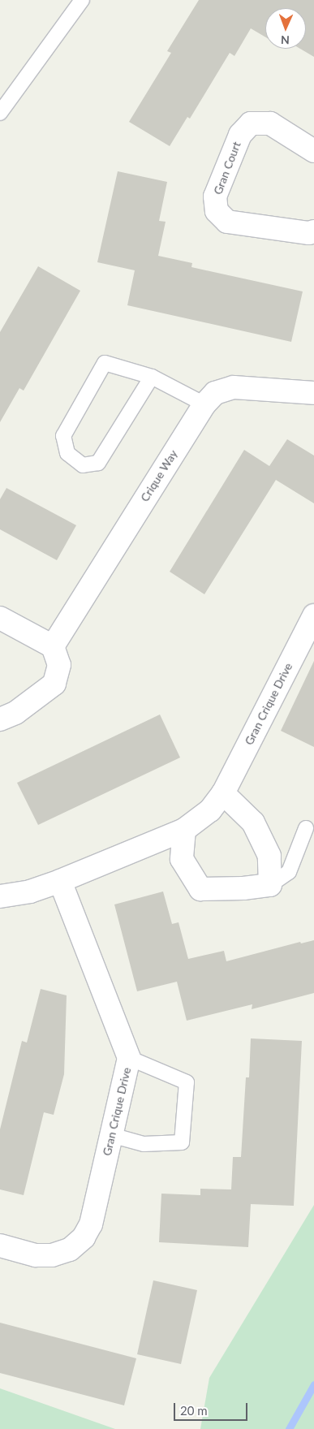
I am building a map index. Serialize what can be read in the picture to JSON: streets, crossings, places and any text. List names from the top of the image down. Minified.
{"streets":{"street":["Gran Court","Crique Way","Gran Crique Drive"]},"scale_bar":"20 m","north":"bottom"}
